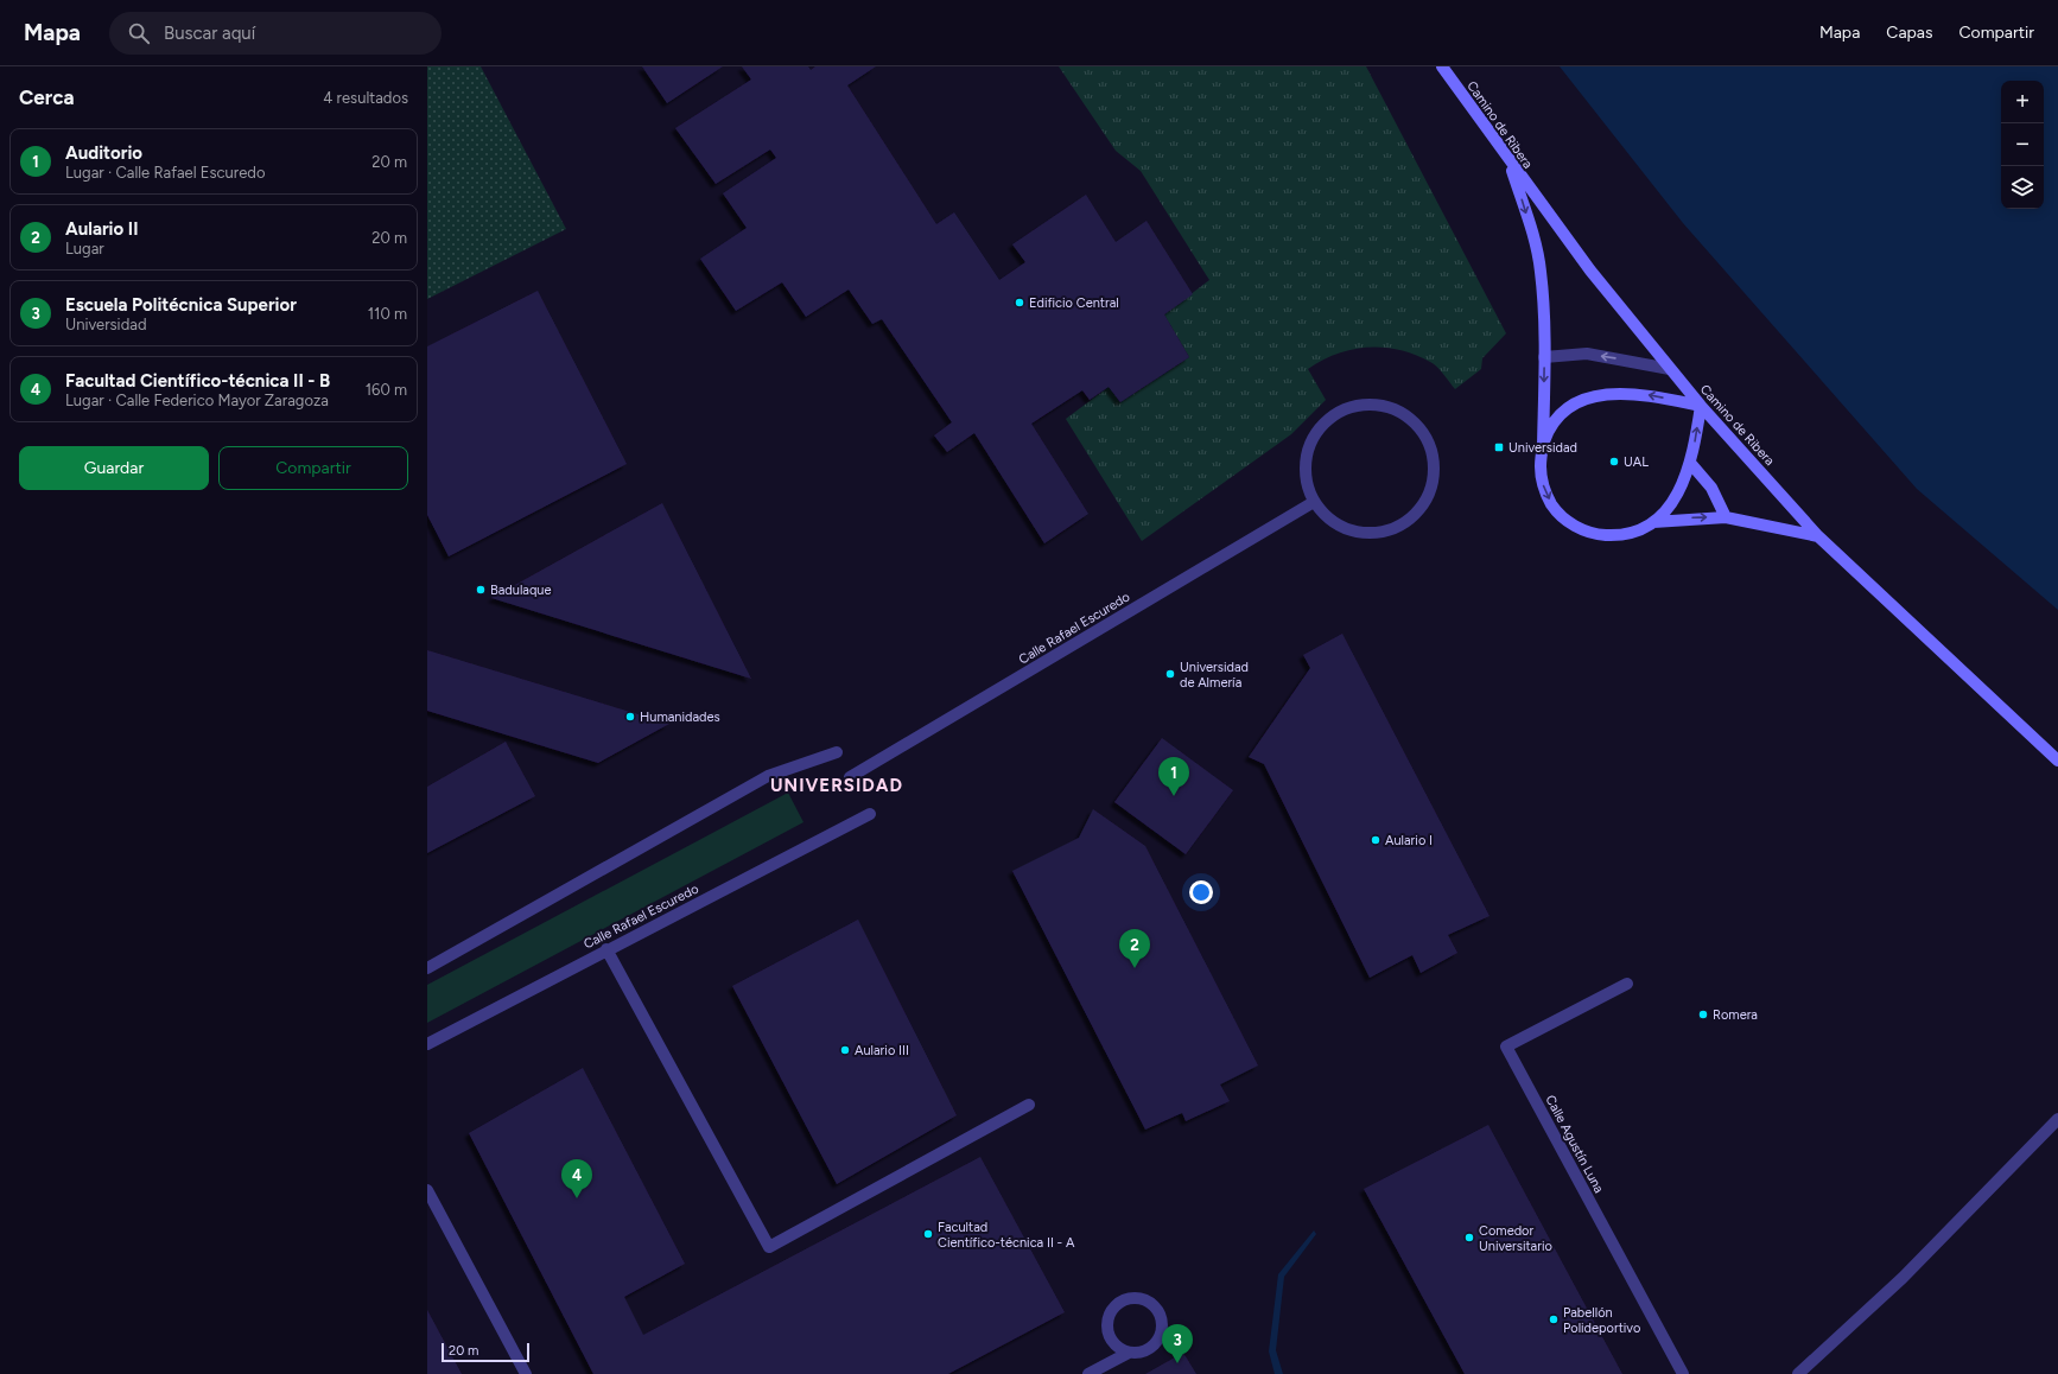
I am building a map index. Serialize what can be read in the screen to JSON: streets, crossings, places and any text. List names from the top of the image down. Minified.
{"streets":{"street":["Camino de Ribera","Calle Rafael Escuredo","Calle Agustín Luna"]},"districts":["UNIVERSIDAD"],"places":{"other":["Edificio Central","UAL","Badulaque","Universidad de Almería","Humanidades","Aulario I","Romera","Aulario III","Facultad Científico-técnica II - A","Comedor Universitario","Pabellón Polideportivo"],"transit":["Universidad"]},"scale_bar":"20 m","page":{"header":"Mapa","search":"Buscar aquí","nav":["Mapa","Capas","Compartir"],"heading":["Cerca","4 resultados"],"map_buttons":["+","−"],"list":[{"mark":"1","name":"Auditorio","note":"Lugar · Calle Rafael Escuredo","value":"20 m"},{"mark":"2","name":"Aulario II","note":"Lugar","value":"20 m"},{"mark":"3","name":"Escuela Politécnica Superior","note":"Universidad","value":"110 m"},{"mark":"4","name":"Facultad Científico-técnica II - B","note":"Lugar · Calle Federico Mayor Zaragoza","value":"160 m"}],"buttons":["Guardar","Compartir"],"pins":["1","2","4","3"],"scale":"20 m"}}
